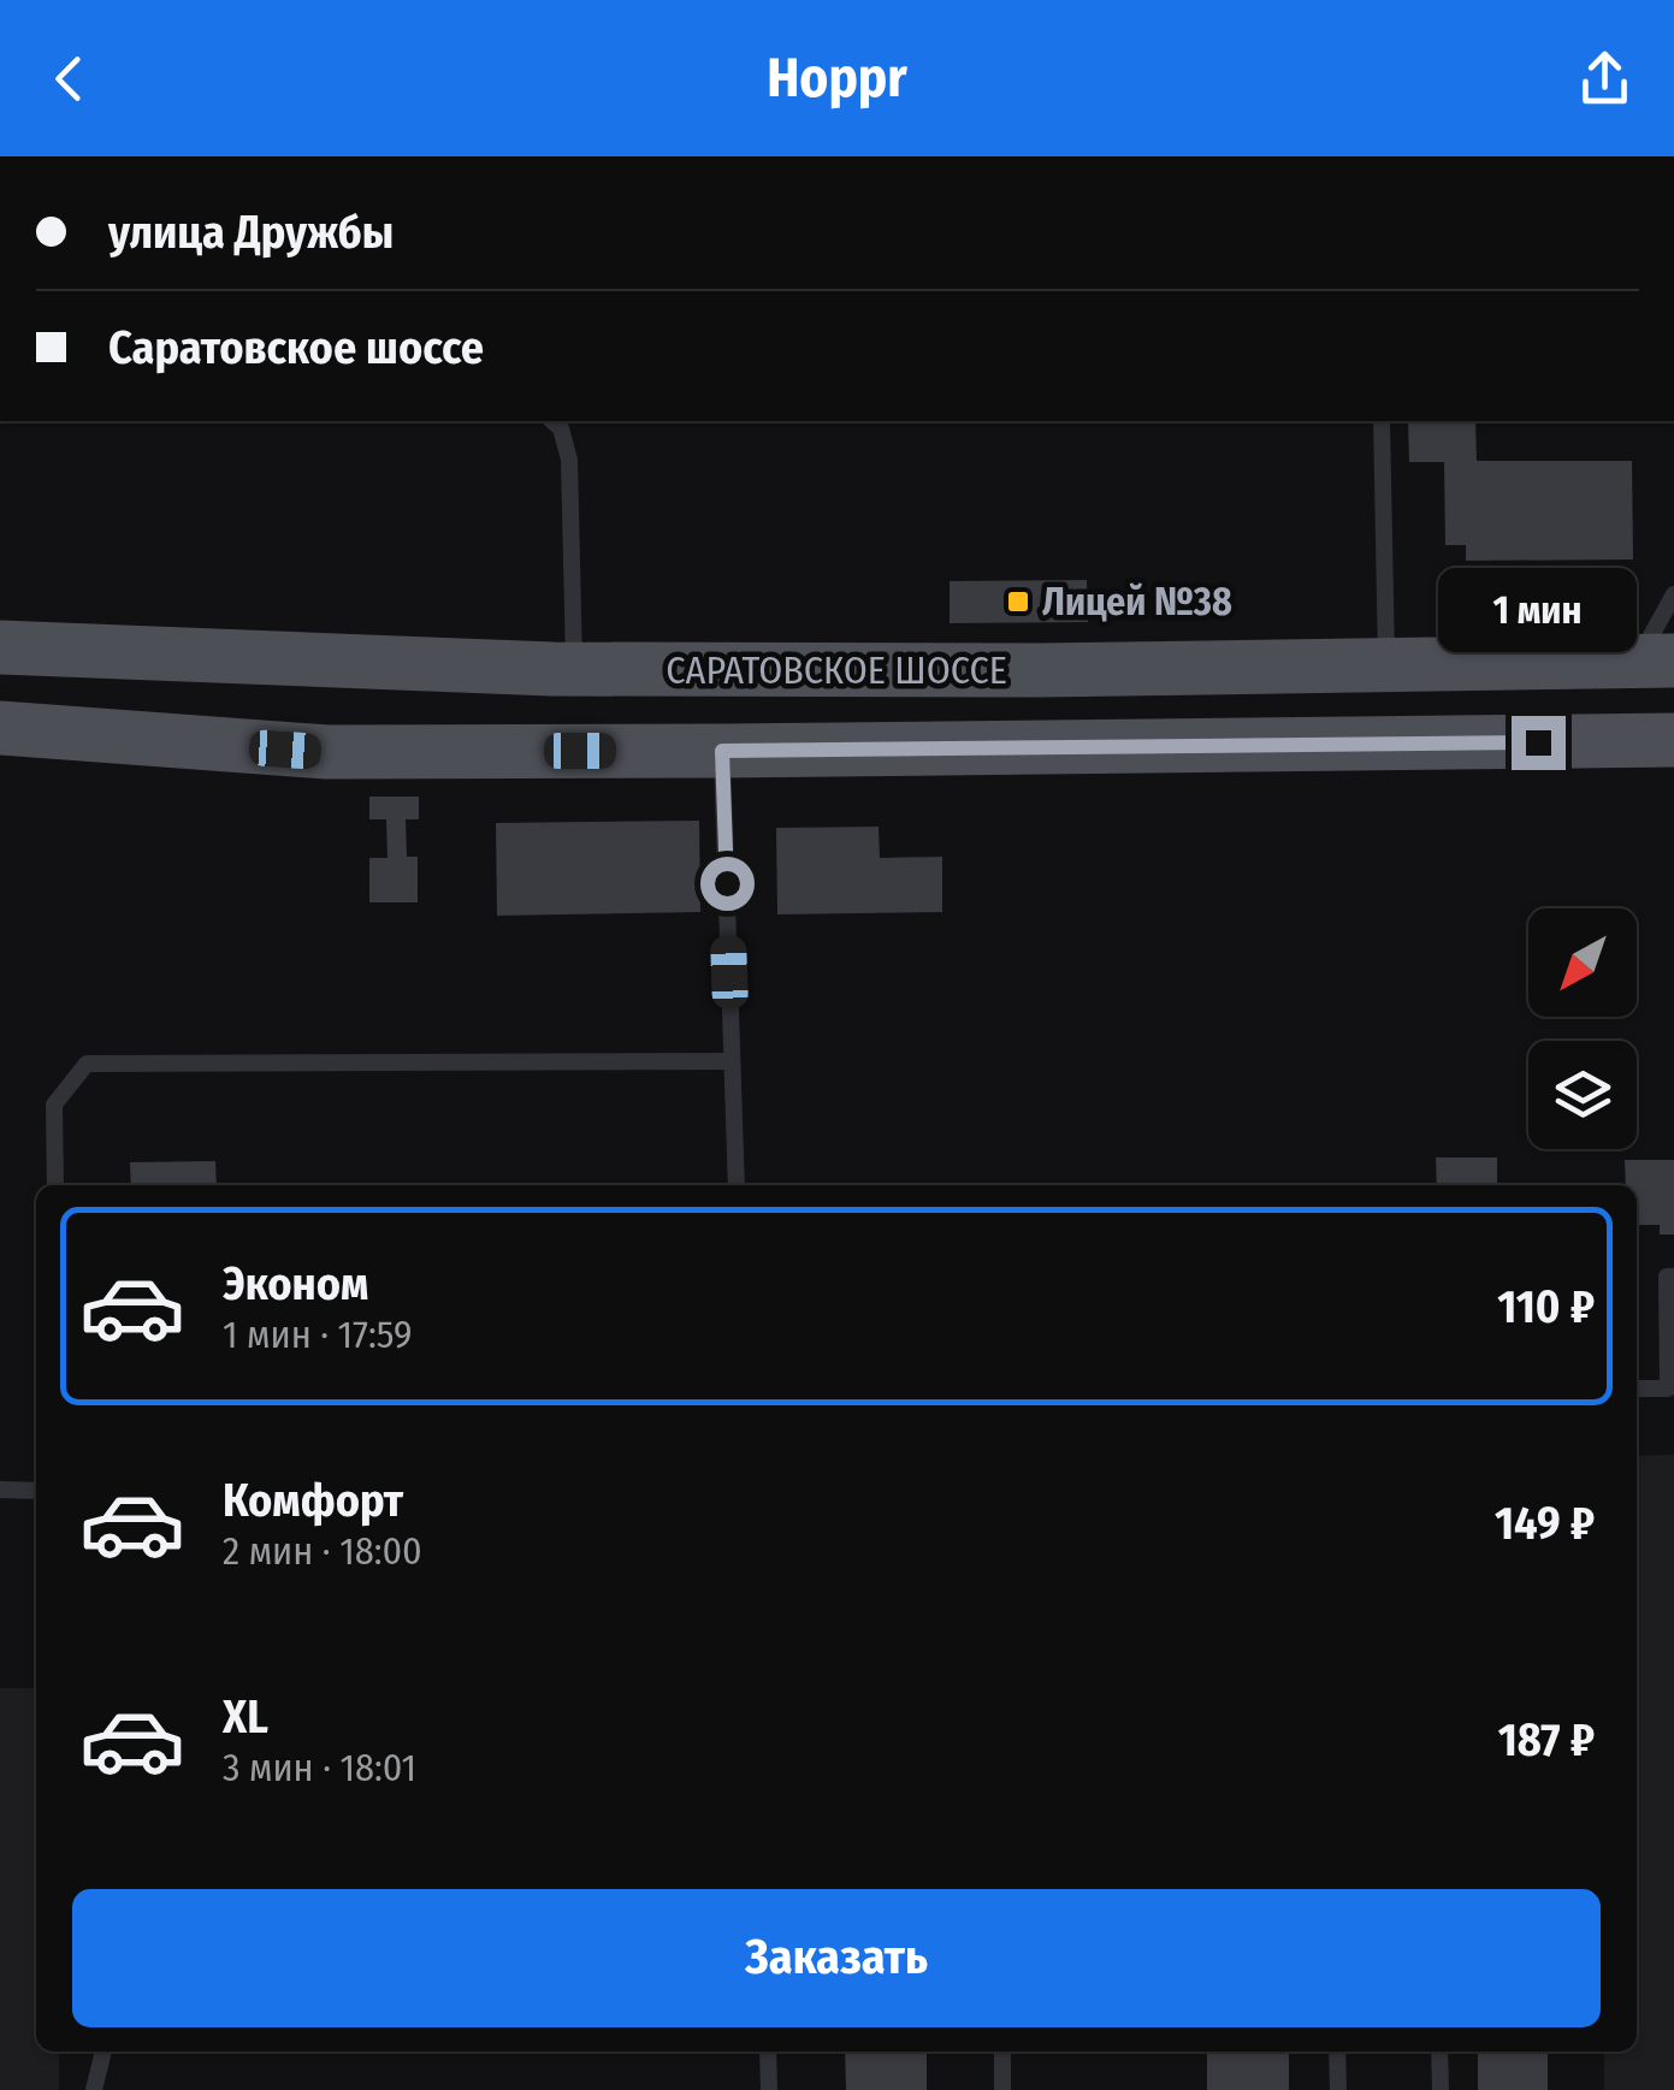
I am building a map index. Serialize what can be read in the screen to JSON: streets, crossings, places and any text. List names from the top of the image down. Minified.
{"streets":{"main road":["САРАТОВСКОЕ ШОССЕ"]},"places":{"transit":["Лицей №38"]},"north":"bottom left","page":{"header":"Hoppr","banner":["улица Дружбы","Саратовское шоссе"],"bubble":"1 мин","list":[{"name":"Эконом","note":"1 мин · 17:59","value":"110 ₽"},{"name":"Комфорт","note":"2 мин · 18:00","value":"149 ₽"},{"name":"XL","note":"3 мин · 18:01","value":"187 ₽"}],"buttons":"Заказать"}}
